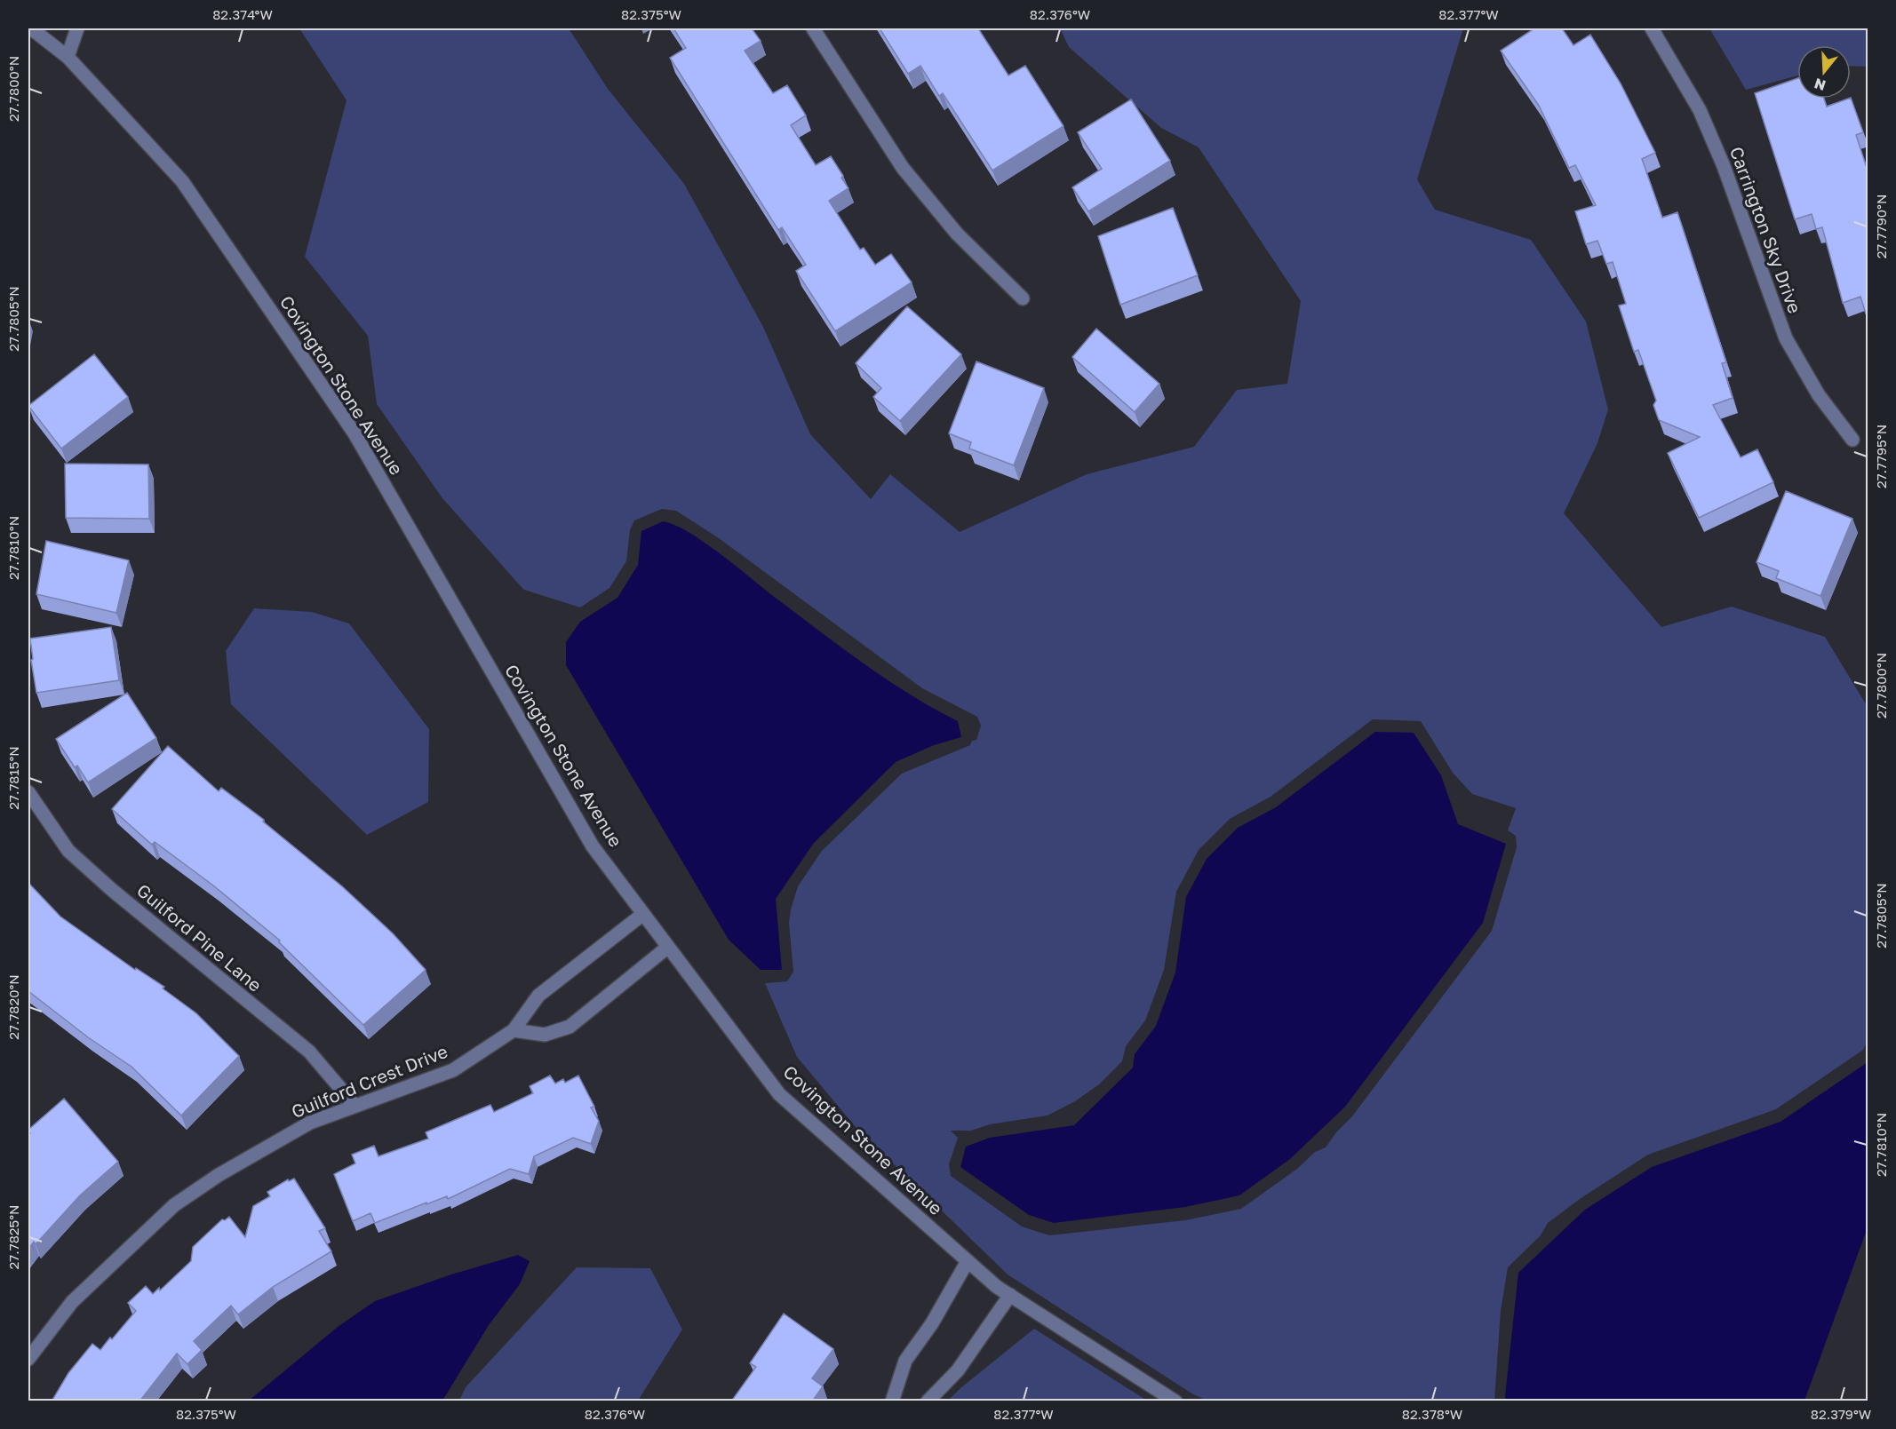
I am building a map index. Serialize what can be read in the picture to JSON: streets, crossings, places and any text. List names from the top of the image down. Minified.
{"streets":{"street":["Carrington Sky Drive","Covington Stone Avenue","Guilford Pine Lane","Guilford Crest Drive"]},"crossings":[["Covington Stone Avenue","Guilford Crest Drive"],["Guilford Pine Lane","Guilford Crest Drive"]],"north":"bottom","coordinates":["82.374°W","82.375°W","82.376°W","82.377°W","27.7800°N","27.7790°N","27.7805°N","27.7795°N","27.7810°N","27.7815°N","27.7820°N","27.7825°N","82.378°W","82.379°W"]}
